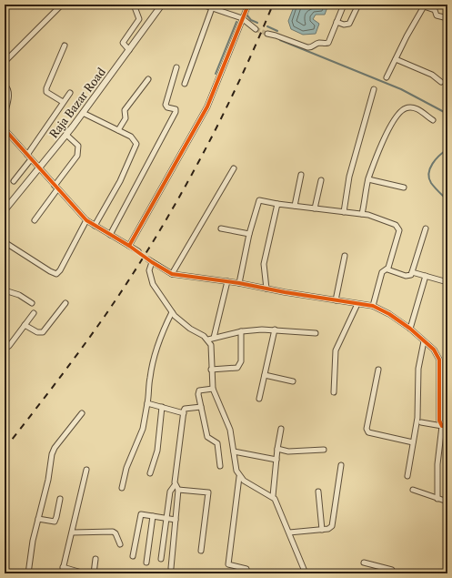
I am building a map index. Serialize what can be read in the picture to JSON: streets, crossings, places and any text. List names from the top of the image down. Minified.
{"streets":{"street":["Raja Bazar Road"]}}
